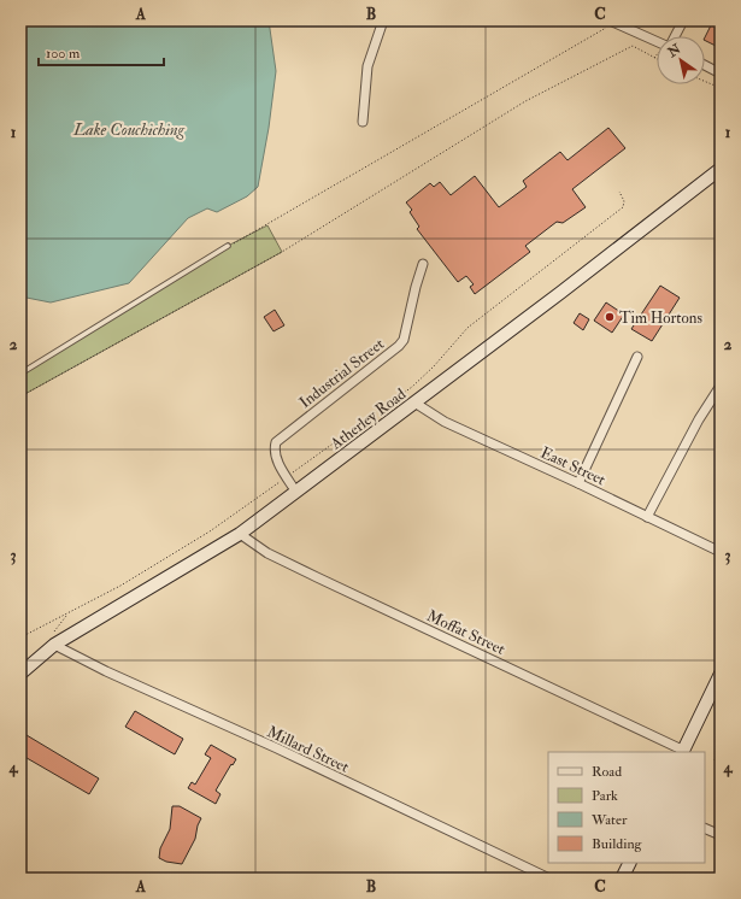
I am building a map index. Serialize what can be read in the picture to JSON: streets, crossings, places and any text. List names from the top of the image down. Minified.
{"streets":{"main road":["Atherley Road"],"street":["Industrial Street","East Street","Moffat Street","Millard Street"]},"crossings":[["Industrial Street","Atherley Road"],["Atherley Road","East Street"],["Atherley Road","Moffat Street"],["Atherley Road","Millard Street"]],"water":["Lake Couchiching"],"places":["Tim Hortons"],"legend":["Road","Park","Water","Building"],"scale_bar":"100 m","north":"top left","grid":{"columns":["A","B","C"],"rows":["1","2","3","4"]}}
